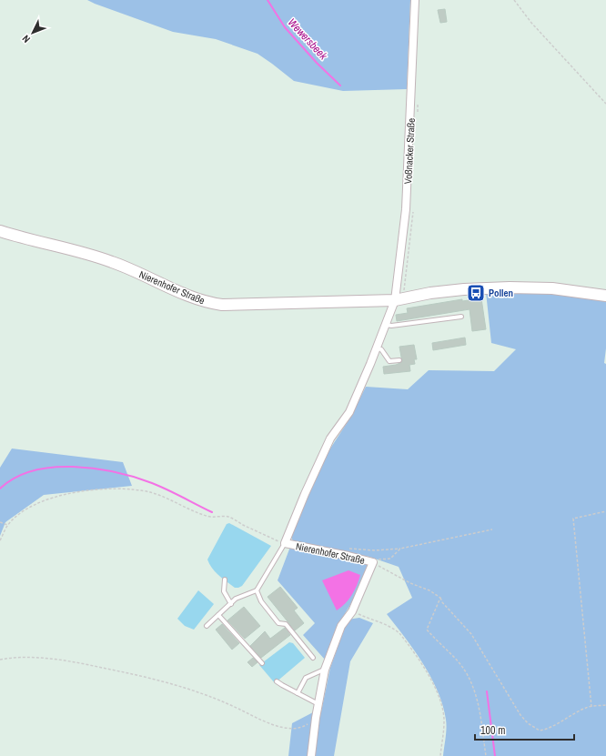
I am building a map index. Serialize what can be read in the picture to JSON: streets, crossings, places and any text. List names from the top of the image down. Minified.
{"streets":{"street":["Voßnacker Straße","Nierenhofer Straße"]},"crossings":[["Voßnacker Straße","Nierenhofer Straße"]],"water":["Wewersbeek"],"places":{"bus stop":["Pollen"]},"scale_bar":"100 m","north":"bottom left"}
